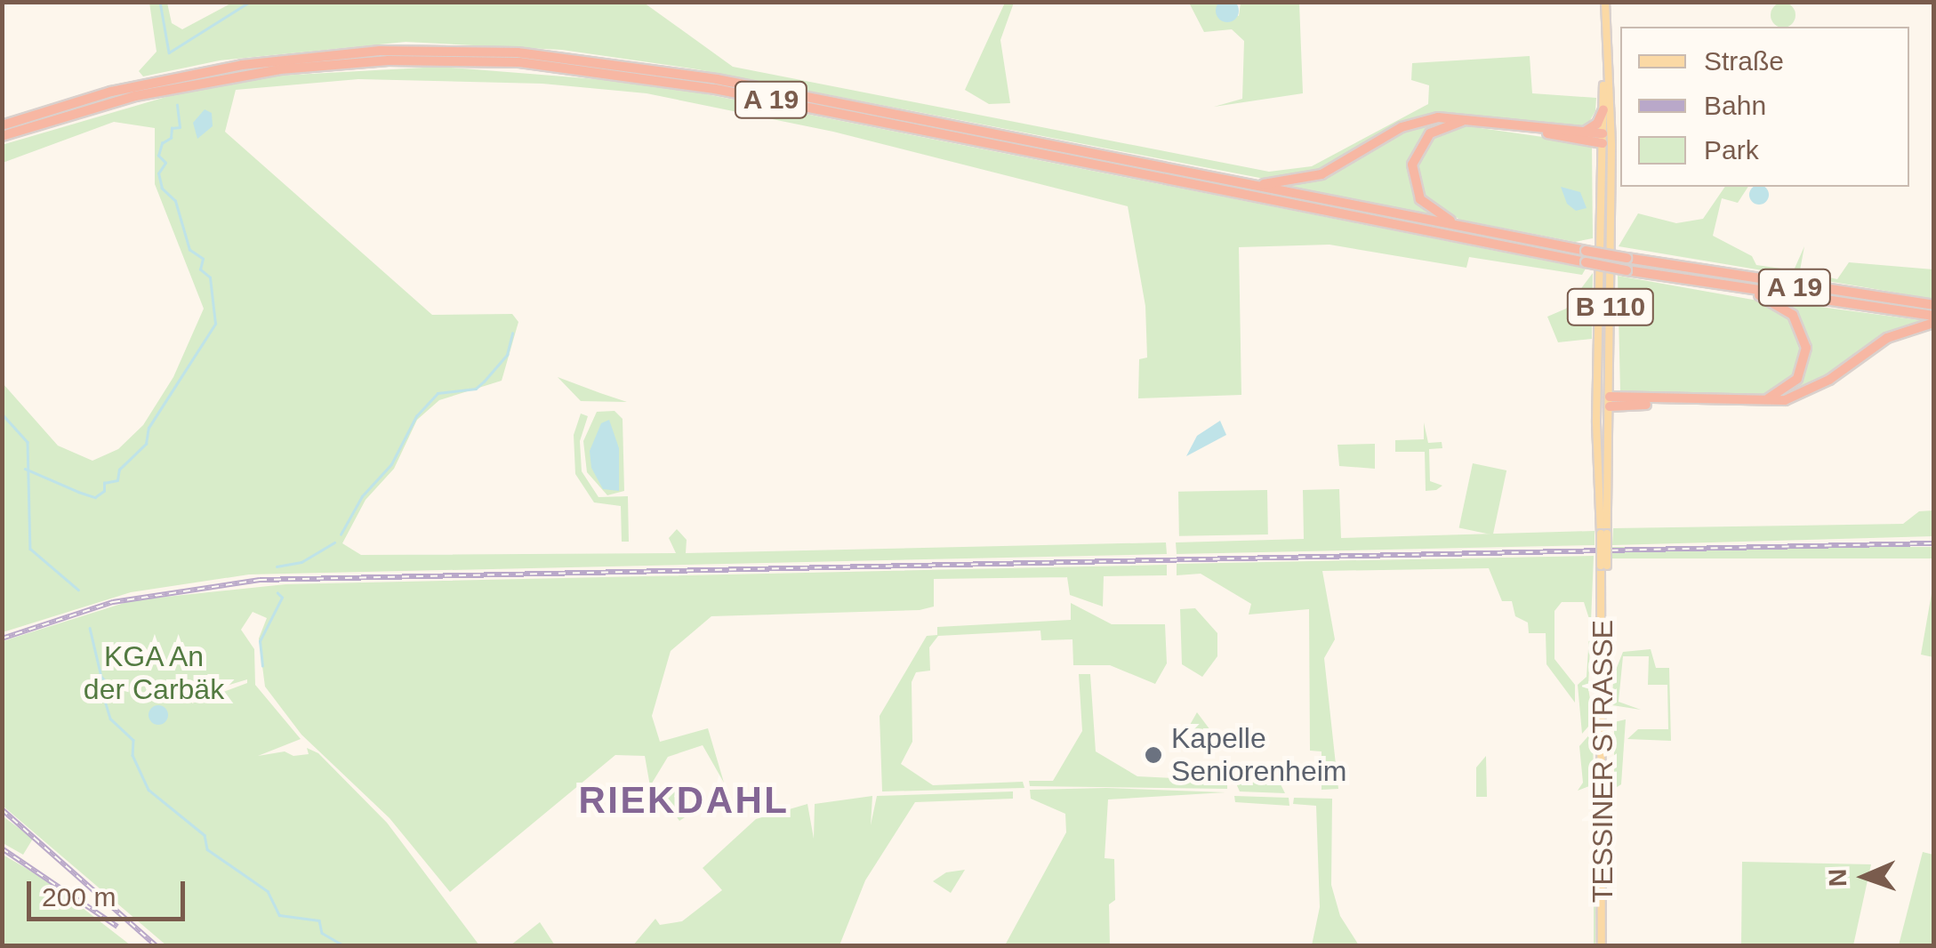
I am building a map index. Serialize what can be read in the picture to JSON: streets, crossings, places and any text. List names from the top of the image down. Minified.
{"streets":{"highway":["A 19"],"main road":["B 110","TESSINER STRASSE"]},"crossings":[["B 110","TESSINER STRASSE"]],"districts":["RIEKDAHL"],"parks":["KGA An der Carbäk"],"places":["Kapelle Seniorenheim"],"legend":["Straße","Bahn","Park"],"scale_bar":"200 m","north":"left"}
